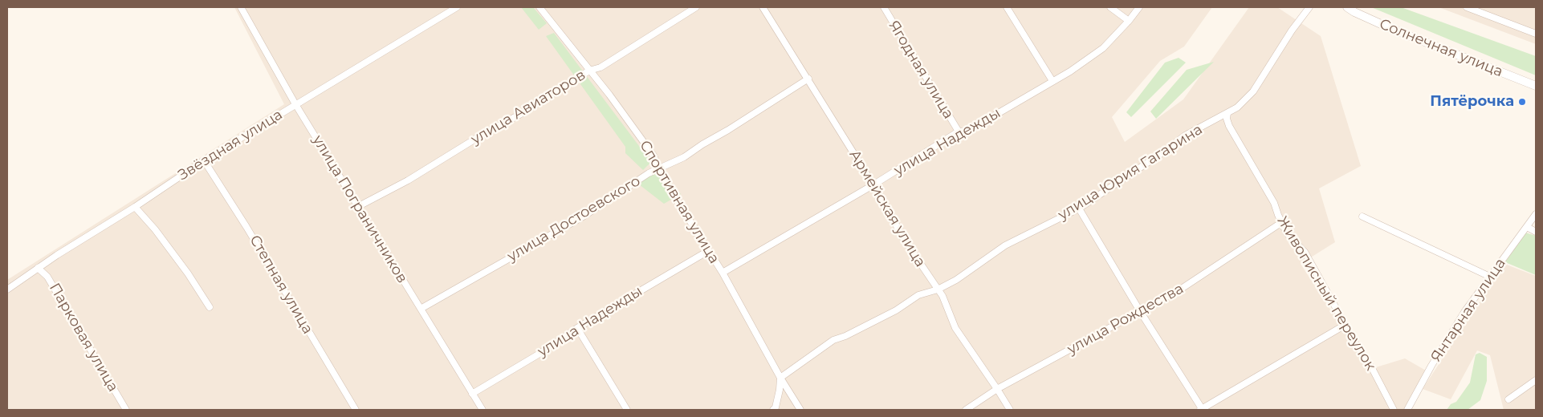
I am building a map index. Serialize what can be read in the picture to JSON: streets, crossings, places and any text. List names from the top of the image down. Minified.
{"streets":{"street":["Солнечная улица","Ягодная улица","улица Авиаторов","улица Надежды","Звёздная улица","улица Юрия Гагарина","Спортивная улица","Армейская улица","улица Пограничников","улица Достоевского","Степная улица","Живописный переулок","Янтарная улица","улица Рождества","Парковая улица"]},"crossings":[["Ягодная улица","улица Надежды"],["улица Авиаторов","Спортивная улица"],["улица Авиаторов","улица Пограничников"],["улица Надежды","Спортивная улица"],["улица Надежды","Армейская улица"],["улица Надежды","улица Пограничников"],["Звёздная улица","улица Пограничников"],["Звёздная улица","Степная улица"],["Звёздная улица","Парковая улица"],["улица Юрия Гагарина","Спортивная улица"],["улица Юрия Гагарина","Армейская улица"],["улица Юрия Гагарина","Живописный переулок"],["Спортивная улица","улица Достоевского"],["Армейская улица","улица Достоевского"],["Армейская улица","улица Рождества"],["улица Пограничников","улица Достоевского"],["Живописный переулок","улица Рождества"]],"places":["Пятёрочка"]}
